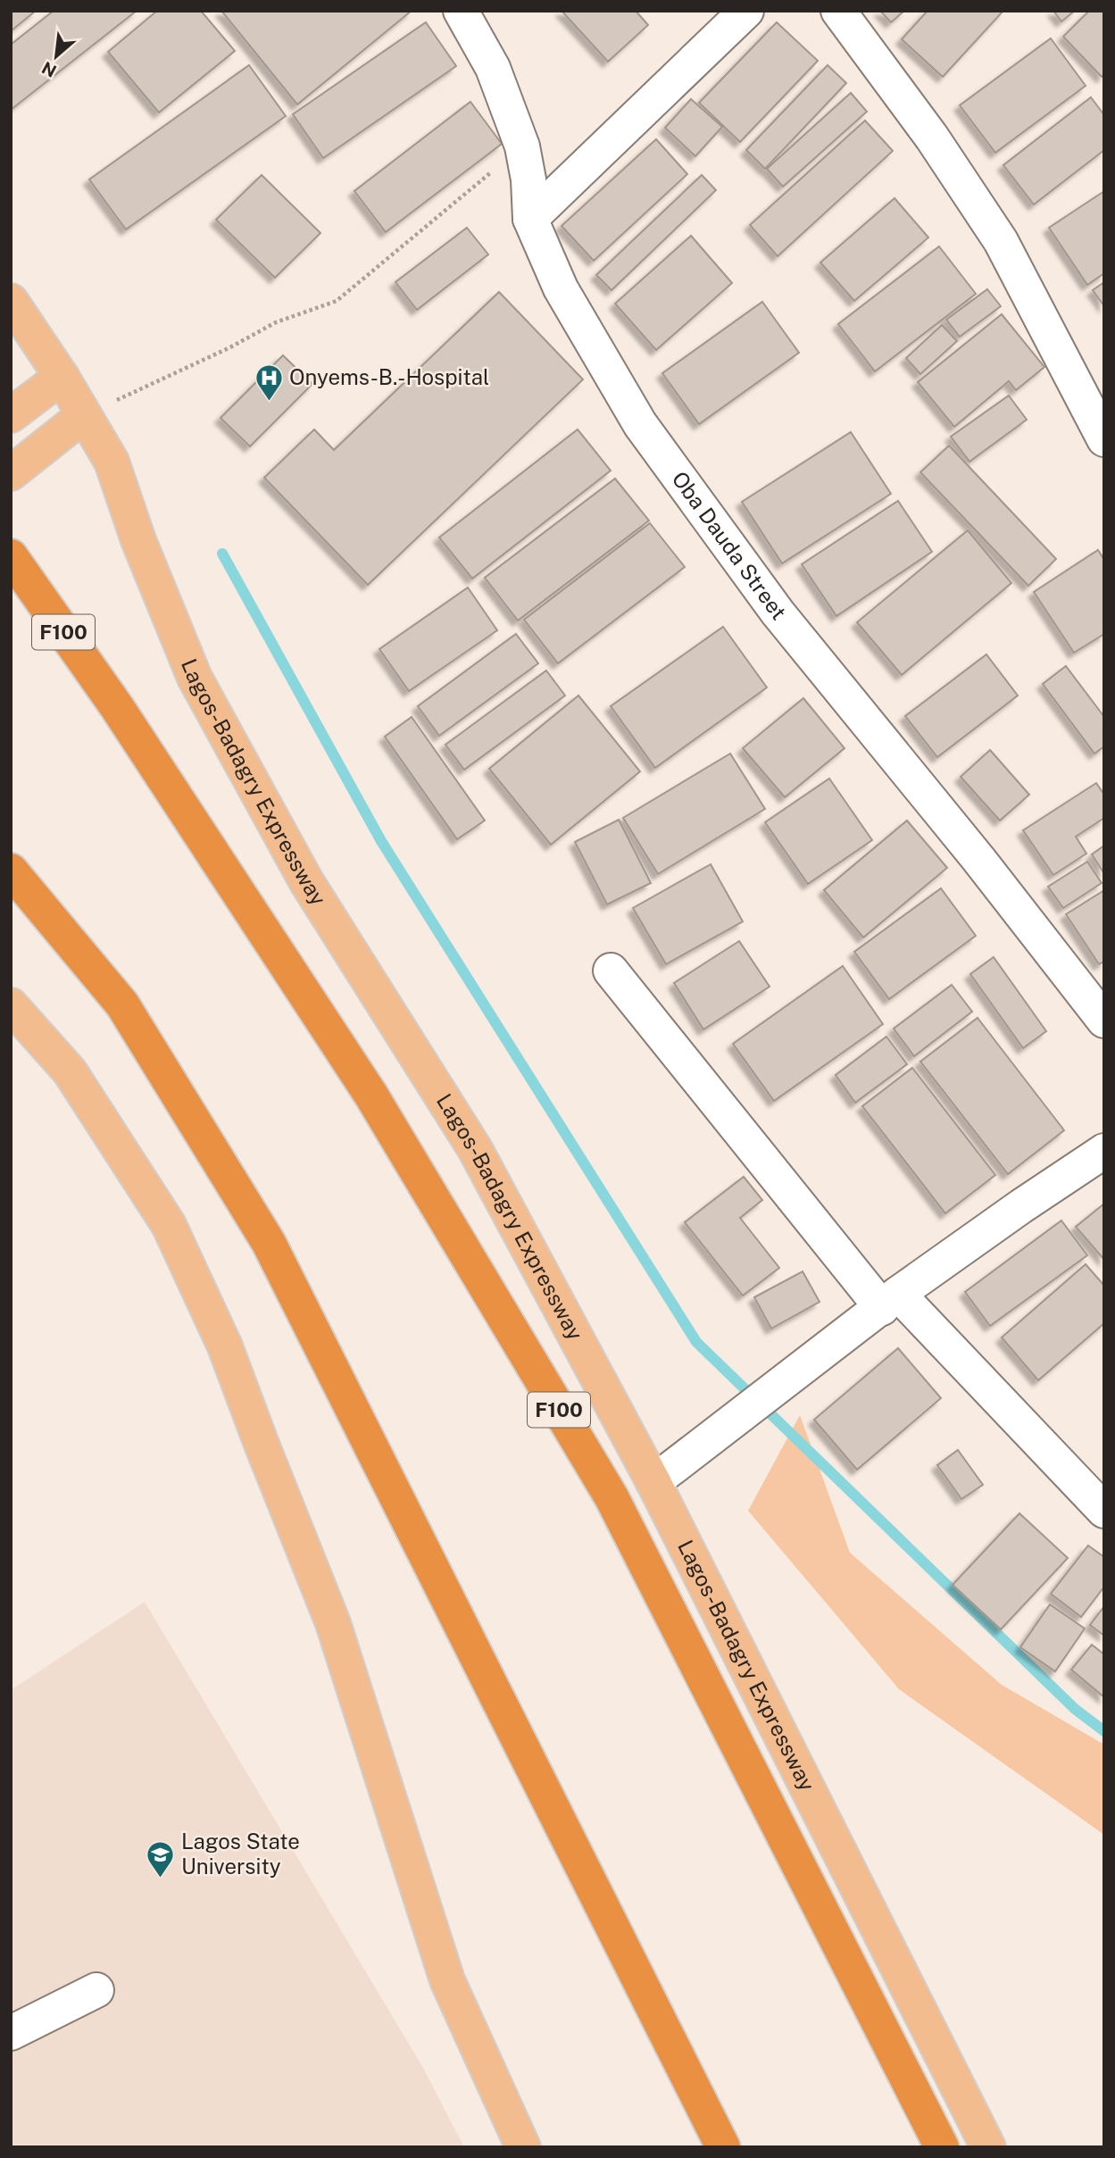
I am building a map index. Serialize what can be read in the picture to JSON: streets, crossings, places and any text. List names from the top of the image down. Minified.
{"streets":{"highway":["F100","Lagos-Badagry Expressway"],"street":["Oba Dauda Street"]},"places":{"hospital":["Onyems-B.-Hospital"],"school or university":["Lagos State University"]},"north":"bottom left"}
